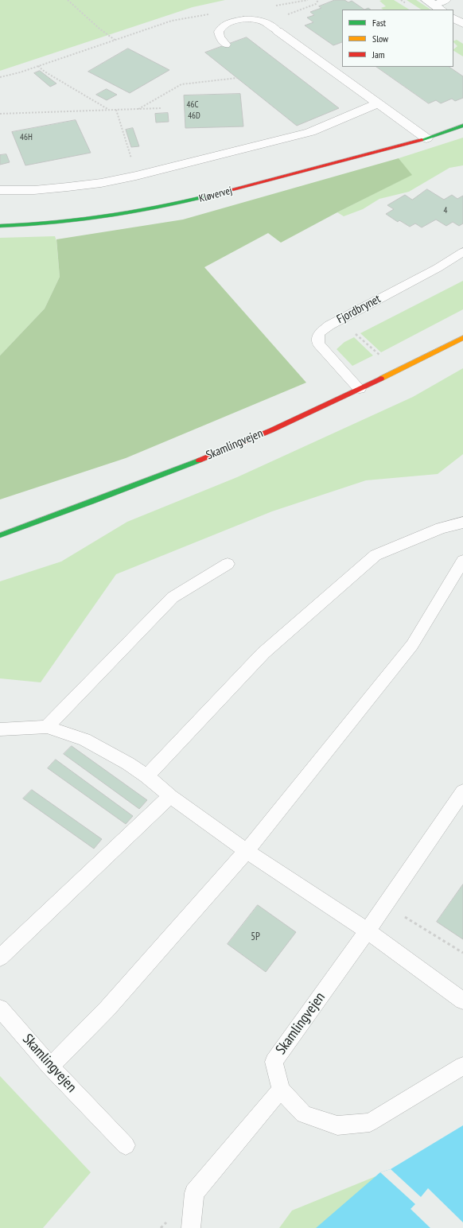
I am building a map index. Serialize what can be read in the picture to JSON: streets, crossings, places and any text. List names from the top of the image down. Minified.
{"streets":{"street":["Kløvervej","Skamlingvejen"],"lane":["Fjordbrynet"]},"crossings":[["Fjordbrynet","Skamlingvejen"]],"house_numbers":["46C","46D","46H","4","5P"],"legend":["Fast","Slow","Jam"]}
